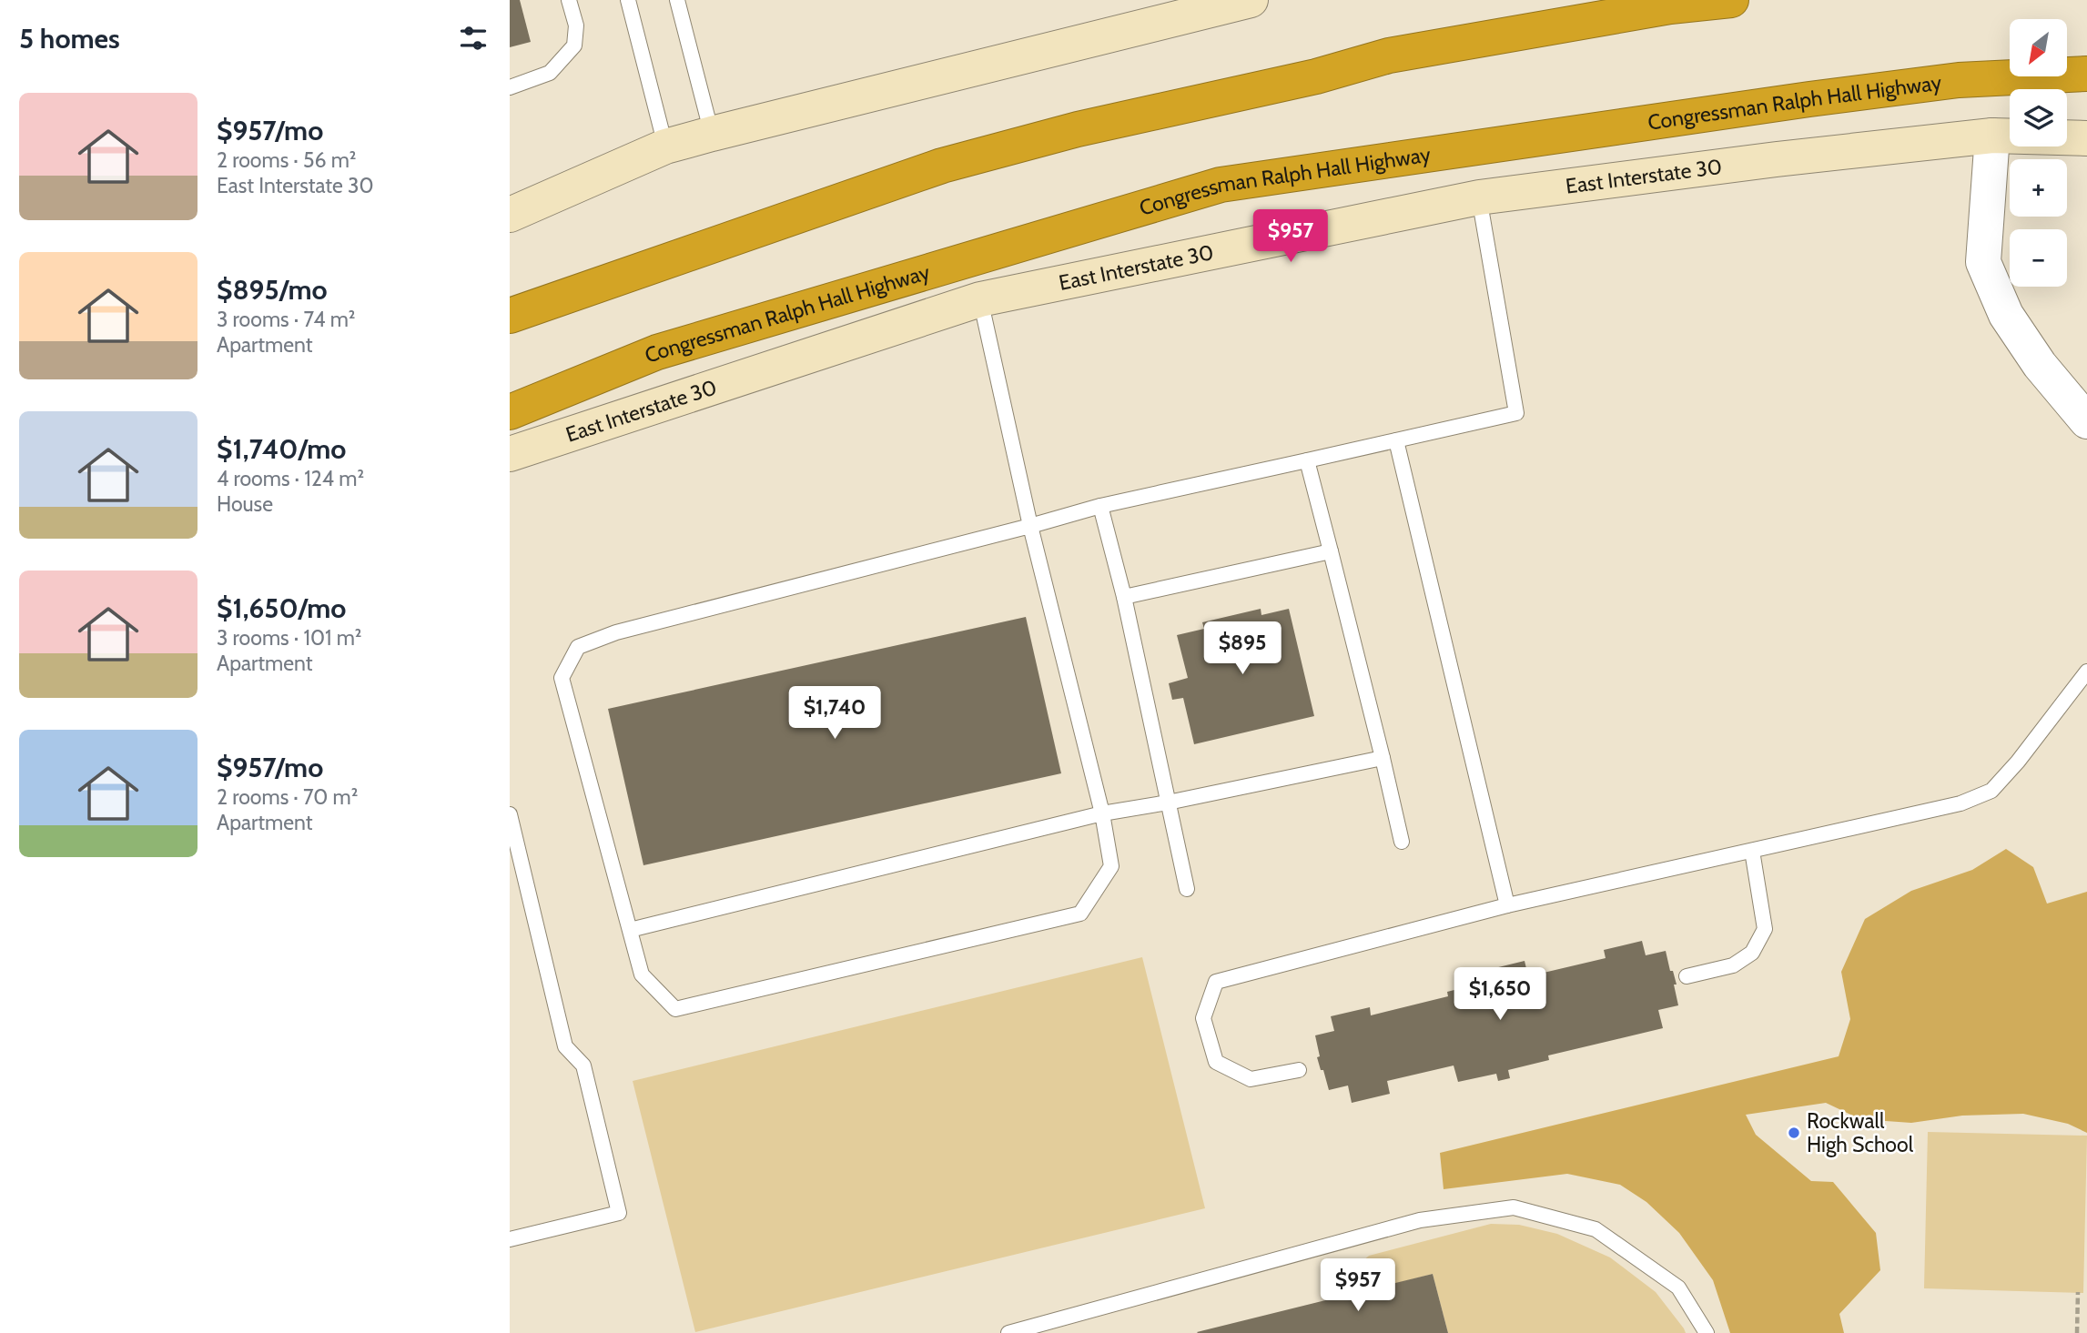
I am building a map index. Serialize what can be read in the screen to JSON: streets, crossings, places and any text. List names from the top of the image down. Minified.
{"streets":{"highway":["Congressman Ralph Hall Highway"],"main road":["East Interstate 30"]},"places":["Rockwall High School"],"north":"bottom left","page":{"heading":"5 homes","map_buttons":["+","−"],"list":[{"name":"$957/mo","note":"2 rooms · 56 m² · East Interstate 30"},{"name":"$895/mo","note":"3 rooms · 74 m² · Apartment"},{"name":"$1,740/mo","note":"4 rooms · 124 m² · House"},{"name":"$1,650/mo","note":"3 rooms · 101 m² · Apartment"},{"name":"$957/mo","note":"2 rooms · 70 m² · Apartment"}],"price":["$957","$895","$1,740","$1,650","$957"]}}
